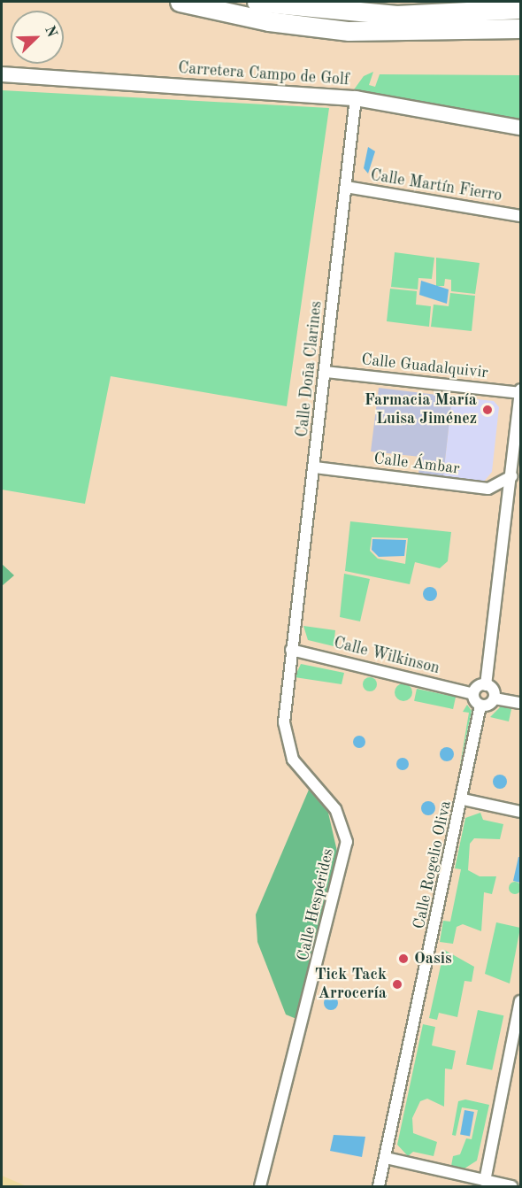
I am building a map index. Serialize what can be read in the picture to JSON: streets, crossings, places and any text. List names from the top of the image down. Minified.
{"streets":{"street":["Carretera Campo de Golf","Calle Martín Fierro","Calle Guadalquivir","Calle Doña Clarines","Calle Ámbar","Calle Wilkinson","Calle Rogelio Oliva","Calle Hespérides"]},"crossings":[["Carretera Campo de Golf","Calle Doña Clarines"],["Calle Martín Fierro","Calle Doña Clarines"],["Calle Guadalquivir","Calle Doña Clarines"],["Calle Doña Clarines","Calle Ámbar"],["Calle Doña Clarines","Calle Wilkinson"],["Calle Doña Clarines","Calle Hespérides"],["Calle Wilkinson","Calle Hespérides"]],"places":["Farmacia María Luisa Jiménez","Oasis","Tick Tack Arrocería"],"north":"top right"}
